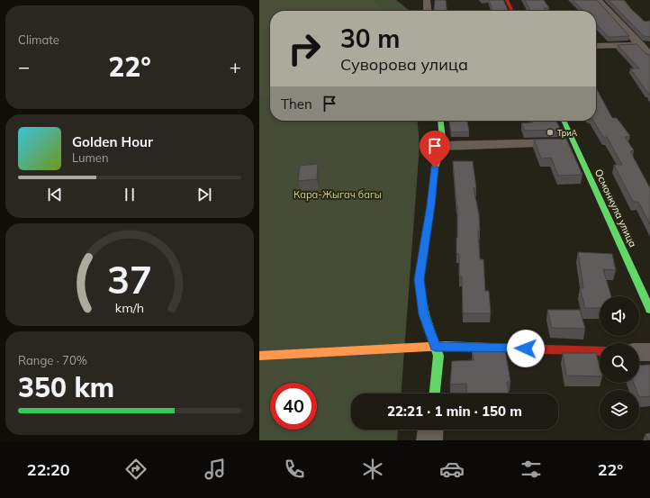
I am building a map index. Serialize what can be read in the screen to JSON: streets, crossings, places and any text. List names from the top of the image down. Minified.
{"streets":{"street":["Осмонкула улица"]},"parks":["Кара-Жыгач багы"],"places":["ТриА"],"page":{"tile":["Climate",["Range · 70%","350 km"]],"turn":["30 m","Суворова улица"],"heat":["−","22°","+"],"then":"Then","song":["Golden Hour","Lumen"],"limit":"40","trip":"22:21 · 1 min · 150 m","tabs":["22:20","22°"],"gauge":["37","km/h"]}}
